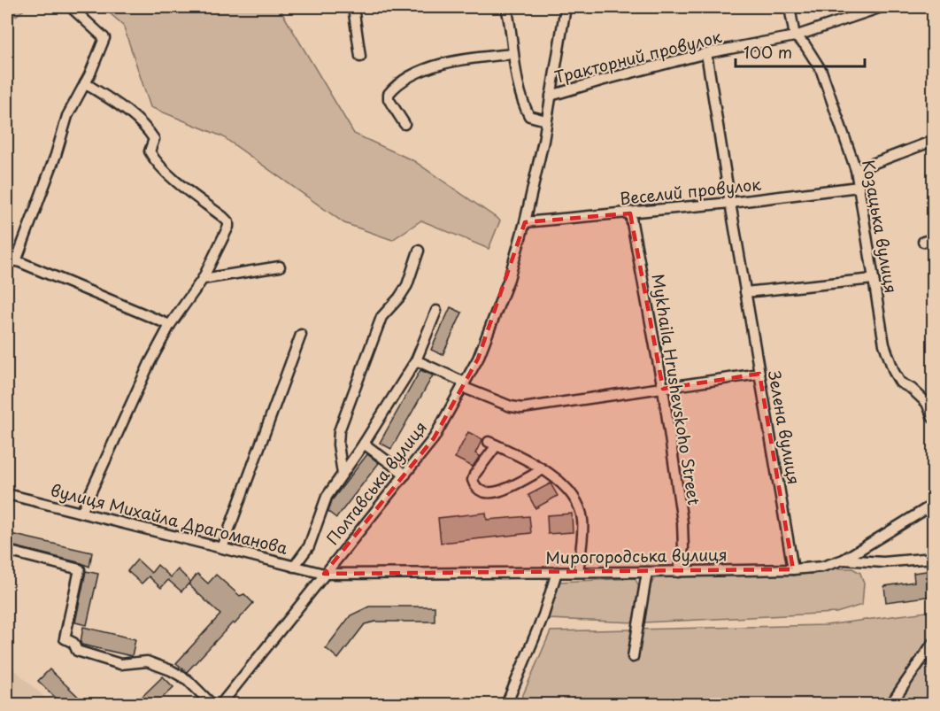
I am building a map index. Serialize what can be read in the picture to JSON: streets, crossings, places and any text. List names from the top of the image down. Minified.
{"streets":{"street":["Тракторний провулок","Веселий провулок","Козацька вулиця","Mykhaila Hrushevskoho Street","Зелена вулиця","Полтавська вулиця","вулиця Михайла Драгоманова","Мирогородська вулиця"]},"crossings":[["Тракторний провулок","Козацька вулиця"],["Тракторний провулок","Зелена вулиця"],["Тракторний провулок","Полтавська вулиця"],["Веселий провулок","Козацька вулиця"],["Веселий провулок","Mykhaila Hrushevskoho Street"],["Веселий провулок","Зелена вулиця"],["Веселий провулок","Полтавська вулиця"],["Mykhaila Hrushevskoho Street","Мирогородська вулиця"],["Зелена вулиця","Мирогородська вулиця"],["Полтавська вулиця","вулиця Михайла Драгоманова"],["Полтавська вулиця","Мирогородська вулиця"],["вулиця Михайла Драгоманова","Мирогородська вулиця"]],"scale_bar":"100 m"}
